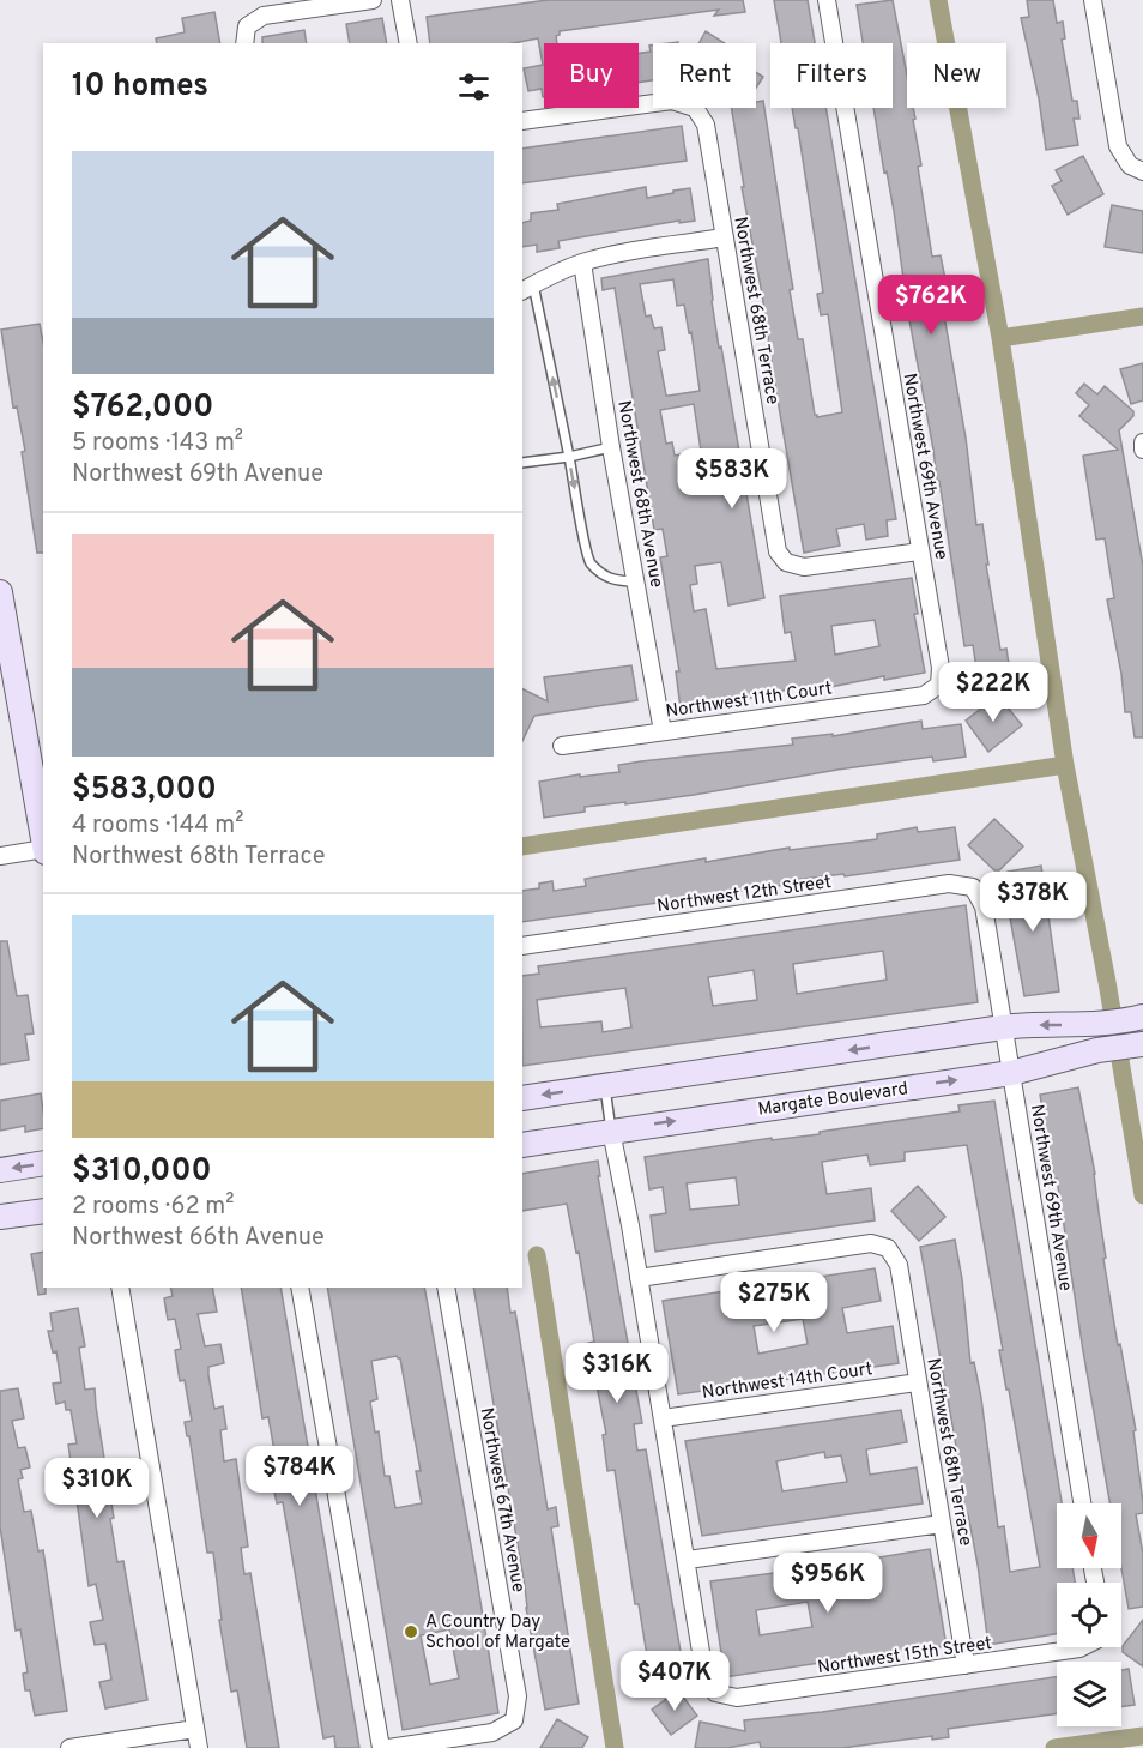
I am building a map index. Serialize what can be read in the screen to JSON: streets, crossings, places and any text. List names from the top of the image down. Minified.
{"streets":{"street":["Northwest 68th Terrace","Northwest 69th Avenue","Northwest 68th Avenue","Northwest 11th Court","Northwest 12th Street","Margate Boulevard","Northwest 14th Court","Northwest 67th Avenue","Northwest 15th Street"]},"crossings":[["Northwest 68th Terrace","Northwest 69th Avenue"],["Northwest 68th Terrace","Northwest 14th Court"],["Northwest 68th Terrace","Northwest 15th Street"],["Northwest 69th Avenue","Northwest 11th Court"],["Northwest 69th Avenue","Northwest 12th Street"],["Northwest 69th Avenue","Margate Boulevard"],["Northwest 68th Avenue","Northwest 11th Court"]],"places":["A Country Day School of Margate"],"north":"bottom","page":{"chip":["Buy","Rent","Filters","New"],"heading":"10 homes","list":[{"name":"$762,000","note":"5 rooms · 143 m² · Northwest 69th Avenue"},{"name":"$583,000","note":"4 rooms · 144 m² · Northwest 68th Terrace"},{"name":"$310,000","note":"2 rooms · 62 m² · Northwest 66th Avenue"}],"price":["$762K","$583K","$222K","$378K","$275K","$316K","$784K","$310K","$956K","$407K"]}}
